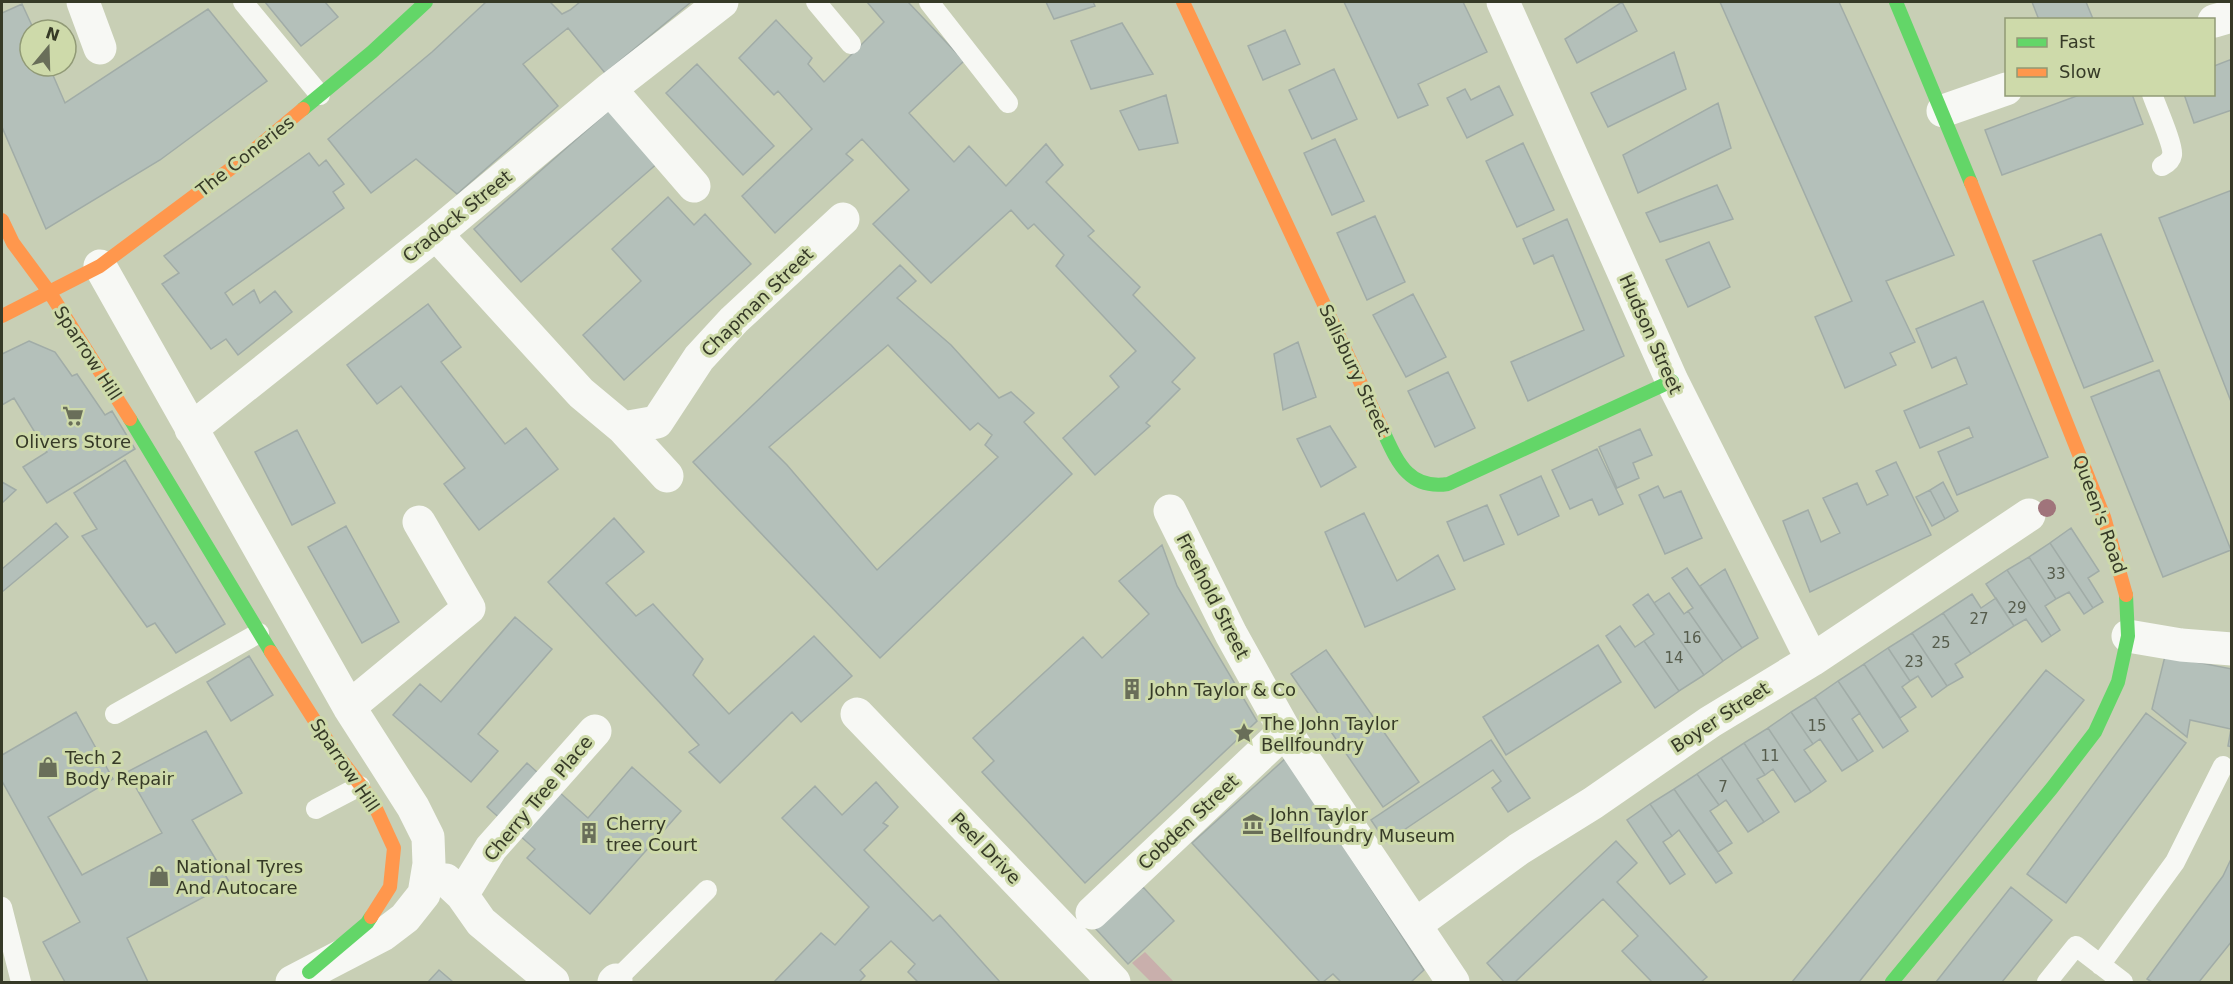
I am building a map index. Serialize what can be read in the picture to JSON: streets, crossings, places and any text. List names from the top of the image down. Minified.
{"streets":{"street":["The Coneries","Cradock Street","Chapman Street","Hudson Street","Sparrow Hill","Salisbury Street","Queen's Road","Freehold Street","Boyer Street","Cherry Tree Place","Cobden Street","Peel Drive"]},"crossings":[["The Coneries","Sparrow Hill"],["Cradock Street","Sparrow Hill"],["Hudson Street","Salisbury Street"],["Hudson Street","Boyer Street"],["Freehold Street","Boyer Street"],["Freehold Street","Cobden Street"]],"places":{"supermarket":["Olivers Store"],"building":["John Taylor & Co","Cherry tree Court"],"place":["The John Taylor Bellfoundry"],"shop":["Tech 2 Body Repair","National Tyres And Autocare"],"museum":["John Taylor Bellfoundry Museum"]},"house_numbers":["33","29","27","16","25","14","23","15","11","7"],"legend":["Fast","Slow"],"north":"top"}
